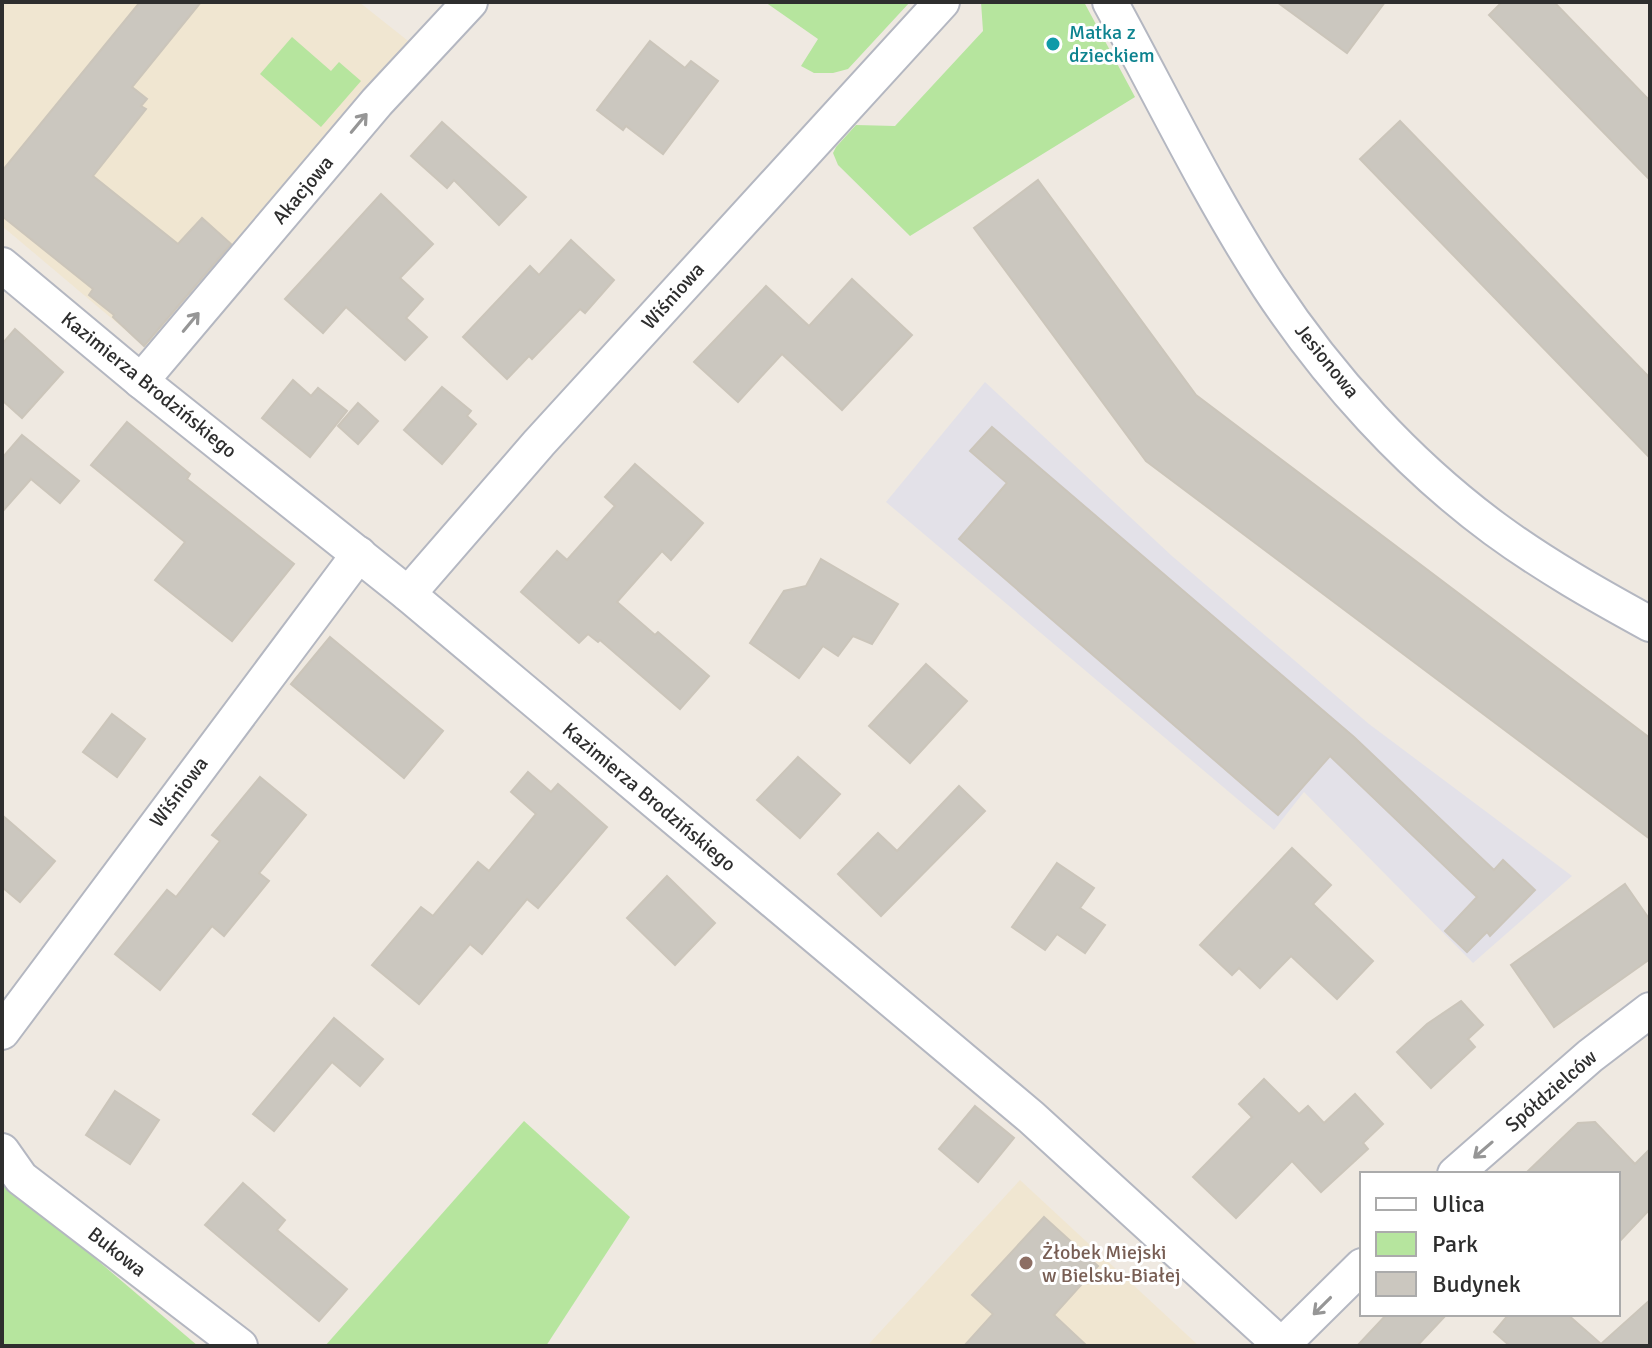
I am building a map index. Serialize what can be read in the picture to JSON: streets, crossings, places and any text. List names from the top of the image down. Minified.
{"streets":{"street":["Akacjowa","Wiśniowa","Jesionowa","Kazimierza Brodzińskiego","Spółdzielców","Bukowa"]},"crossings":[["Akacjowa","Kazimierza Brodzińskiego"],["Wiśniowa","Kazimierza Brodzińskiego"]],"one_way":["Akacjowa","Spółdzielców"],"places":["Matka z dzieckiem","Żłobek Miejski w Bielsku-Białej"],"legend":["Ulica","Park","Budynek"]}
